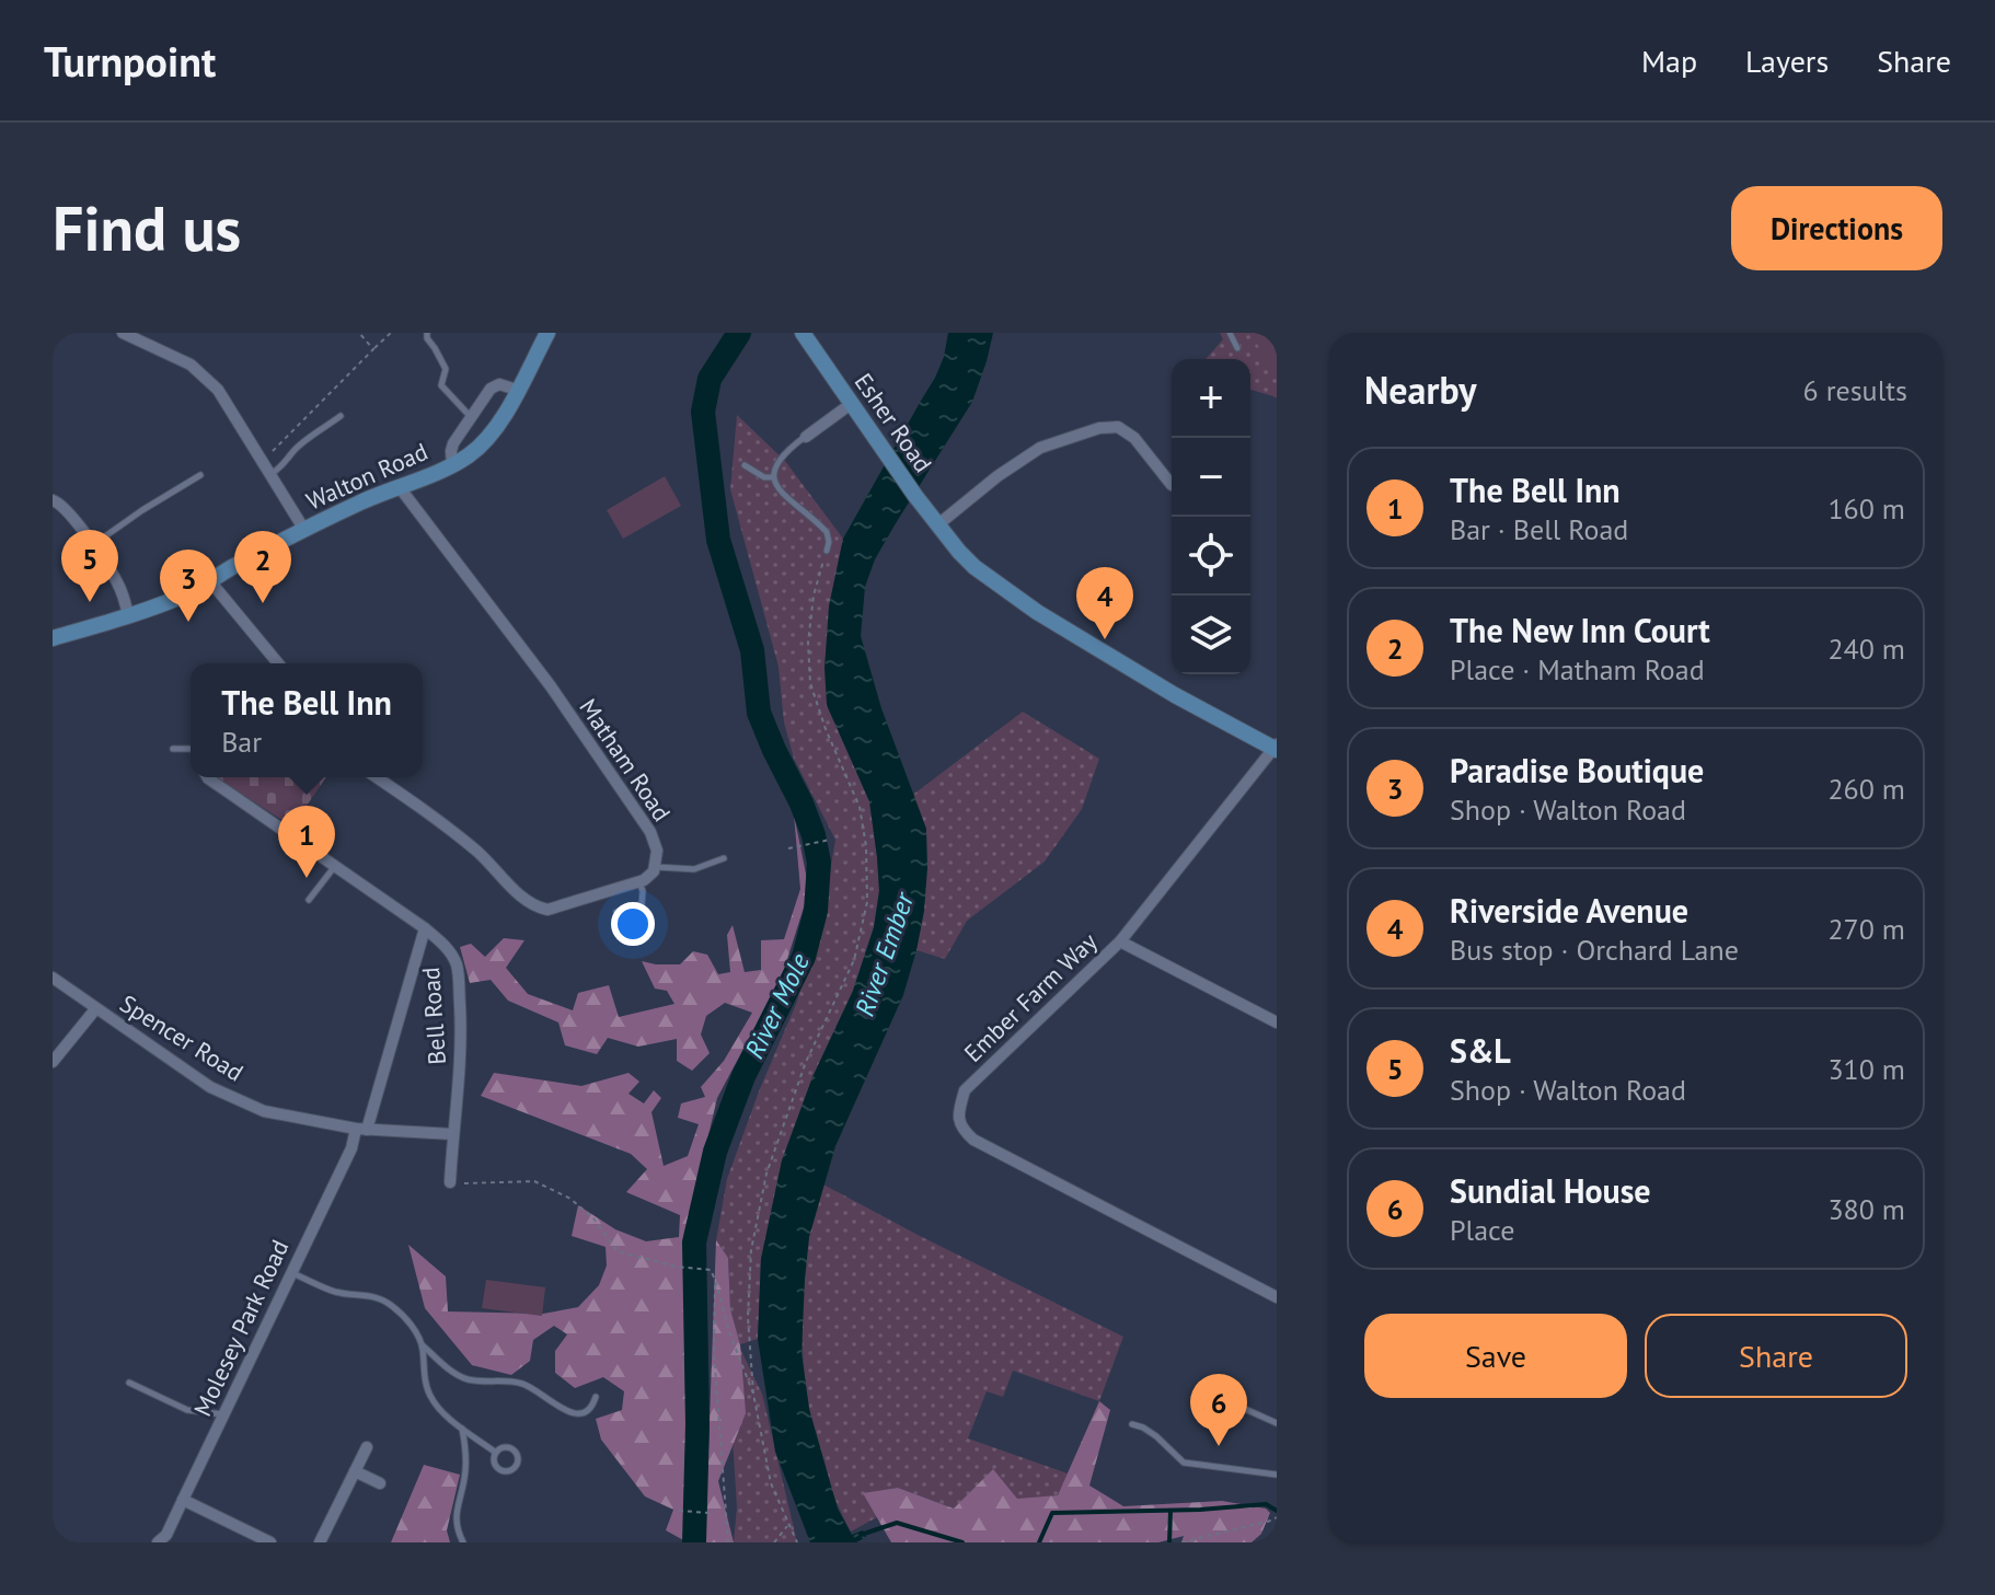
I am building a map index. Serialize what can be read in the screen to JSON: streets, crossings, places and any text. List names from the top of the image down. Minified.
{"streets":{"main road":["Esher Road","Walton Road"],"street":["Matham Road","Ember Farm Way","Bell Road","Spencer Road","Molesey Park Road"]},"crossings":[["Esher Road","Ember Farm Way"],["Walton Road","Matham Road"],["Bell Road","Spencer Road"],["Bell Road","Molesey Park Road"],["Spencer Road","Molesey Park Road"]],"water":["River Ember","River Mole"],"page":{"header":"Turnpoint","nav":["Map","Layers","Share"],"buttons":["Directions",["Save","Share"]],"title":"Find us","heading":["Nearby","6 results"],"map_buttons":["+","−"],"list":[{"mark":"1","name":"The Bell Inn","note":"Bar · Bell Road","value":"160 m"},{"mark":"2","name":"The New Inn Court","note":"Place · Matham Road","value":"240 m"},{"mark":"3","name":"Paradise Boutique","note":"Shop · Walton Road","value":"260 m"},{"mark":"4","name":"Riverside Avenue","note":"Bus stop · Orchard Lane","value":"270 m"},{"mark":"5","name":"S&L","note":"Shop · Walton Road","value":"310 m"},{"mark":"6","name":"Sundial House","note":"Place","value":"380 m"}],"pins":["5","2","3","4","1","6"],"popup":["The Bell Inn","Bar"]}}
